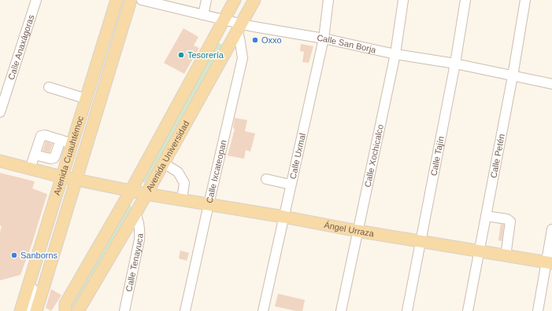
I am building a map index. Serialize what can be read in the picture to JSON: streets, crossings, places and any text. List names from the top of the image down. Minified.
{"streets":{"main road":["Avenida Cuauhtémoc","Avenida Universidad","Ángel Urraza"],"street":["Calle San Borja","Calle Anaxágoras","Calle Uxmal","Calle Xochicalco","Calle Tajín","Calle Petén","Calle Ixcateopan","Calle Tenayuca"]},"crossings":[["Calle San Borja","Calle Uxmal"],["Calle San Borja","Calle Xochicalco"],["Calle San Borja","Calle Tajín"],["Calle San Borja","Calle Petén"],["Calle San Borja","Avenida Universidad"],["Calle San Borja","Calle Ixcateopan"],["Calle Uxmal","Ángel Urraza"],["Calle Xochicalco","Ángel Urraza"],["Calle Tajín","Ángel Urraza"],["Calle Petén","Ángel Urraza"],["Avenida Universidad","Calle Ixcateopan"],["Avenida Universidad","Ángel Urraza"],["Avenida Universidad","Calle Tenayuca"],["Calle Ixcateopan","Ángel Urraza"]],"places":["Oxxo","Tesorería","Sanborns"]}
